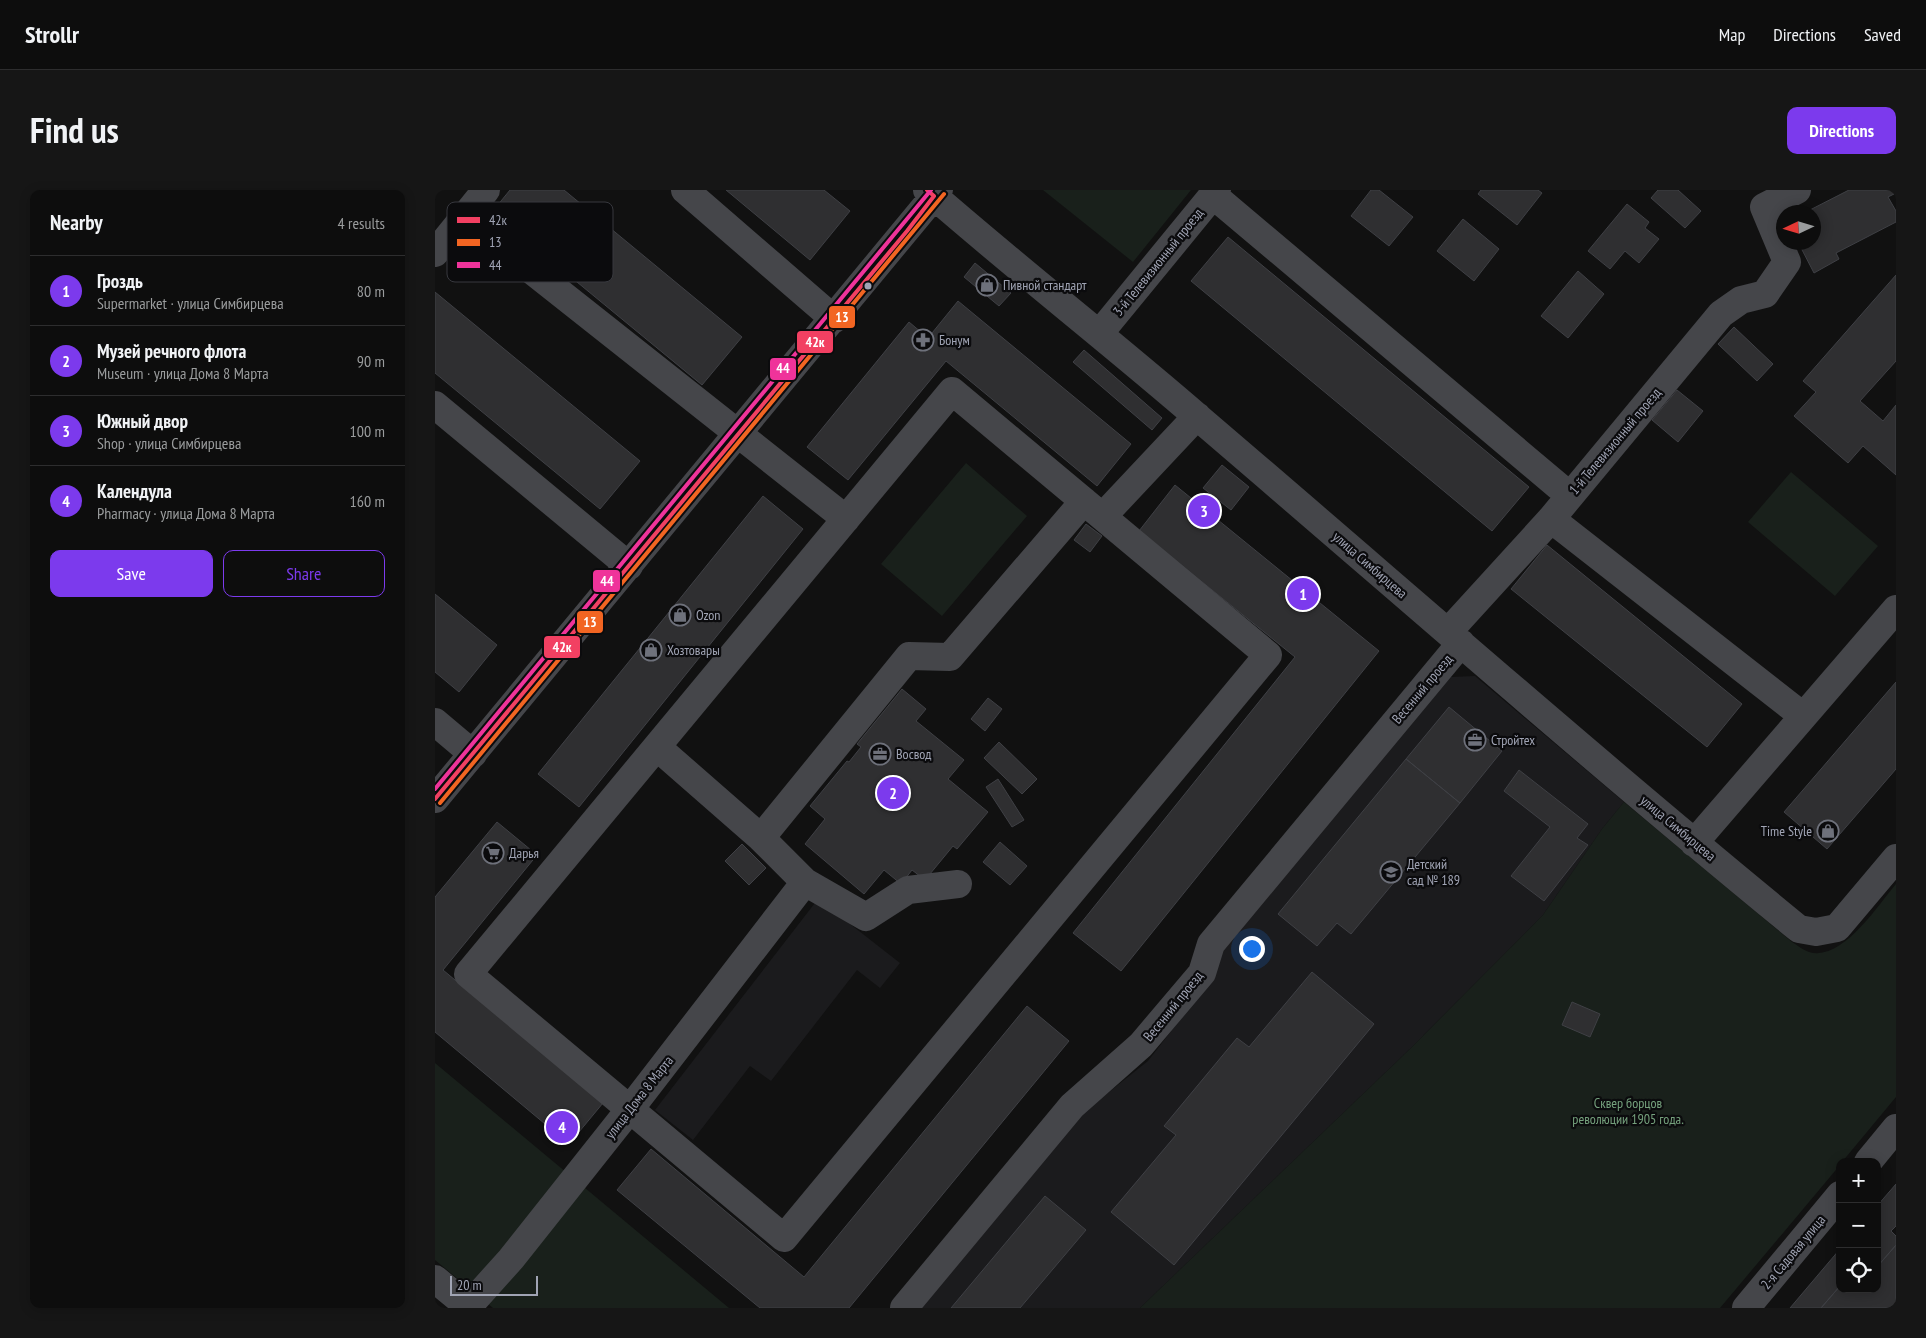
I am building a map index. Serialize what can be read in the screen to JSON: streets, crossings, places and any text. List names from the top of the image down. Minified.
{"streets":{"street":["3-й Телевизионный проезд","1-й Телевизионный проезд","улица Симбирцева","Весенний проезд","улица Дома 8 Марта","2-я Садовая улица"]},"crossings":[["3-й Телевизионный проезд","улица Симбирцева"],["1-й Телевизионный проезд","улица Симбирцева"],["1-й Телевизионный проезд","Весенний проезд"],["улица Симбирцева","Весенний проезд"]],"parks":["Сквер борцов революции 1905 года."],"places":{"shop":["Пивной стандарт","Ozon","Хозтовары","Time Style"],"pharmacy":["Бонум"],"office":["Стройтех","Восвод"],"supermarket":["Дарья"],"school or university":["Детский сад № 189"]},"lines":["transit line 42к","transit line 44","transit line 13"],"legend":["42к","13","44"],"scale_bar":"20 m","north":"left","page":{"header":"Strollr","nav":["Map","Directions","Saved"],"title":"Find us","buttons":["Directions",["Save","Share"]],"heading":["Nearby","4 results"],"list":[{"mark":"1","name":"Гроздь","note":"Supermarket · улица Симбирцева","value":"80 m"},{"mark":"2","name":"Музей речного флота","note":"Museum · улица Дома 8 Марта","value":"90 m"},{"mark":"3","name":"Южный двор","note":"Shop · улица Симбирцева","value":"100 m"},{"mark":"4","name":"Календула","note":"Pharmacy · улица Дома 8 Марта","value":"160 m"}],"pins":["3","1","2","4"],"map_buttons":["+","−"],"scale":"20 m"}}
